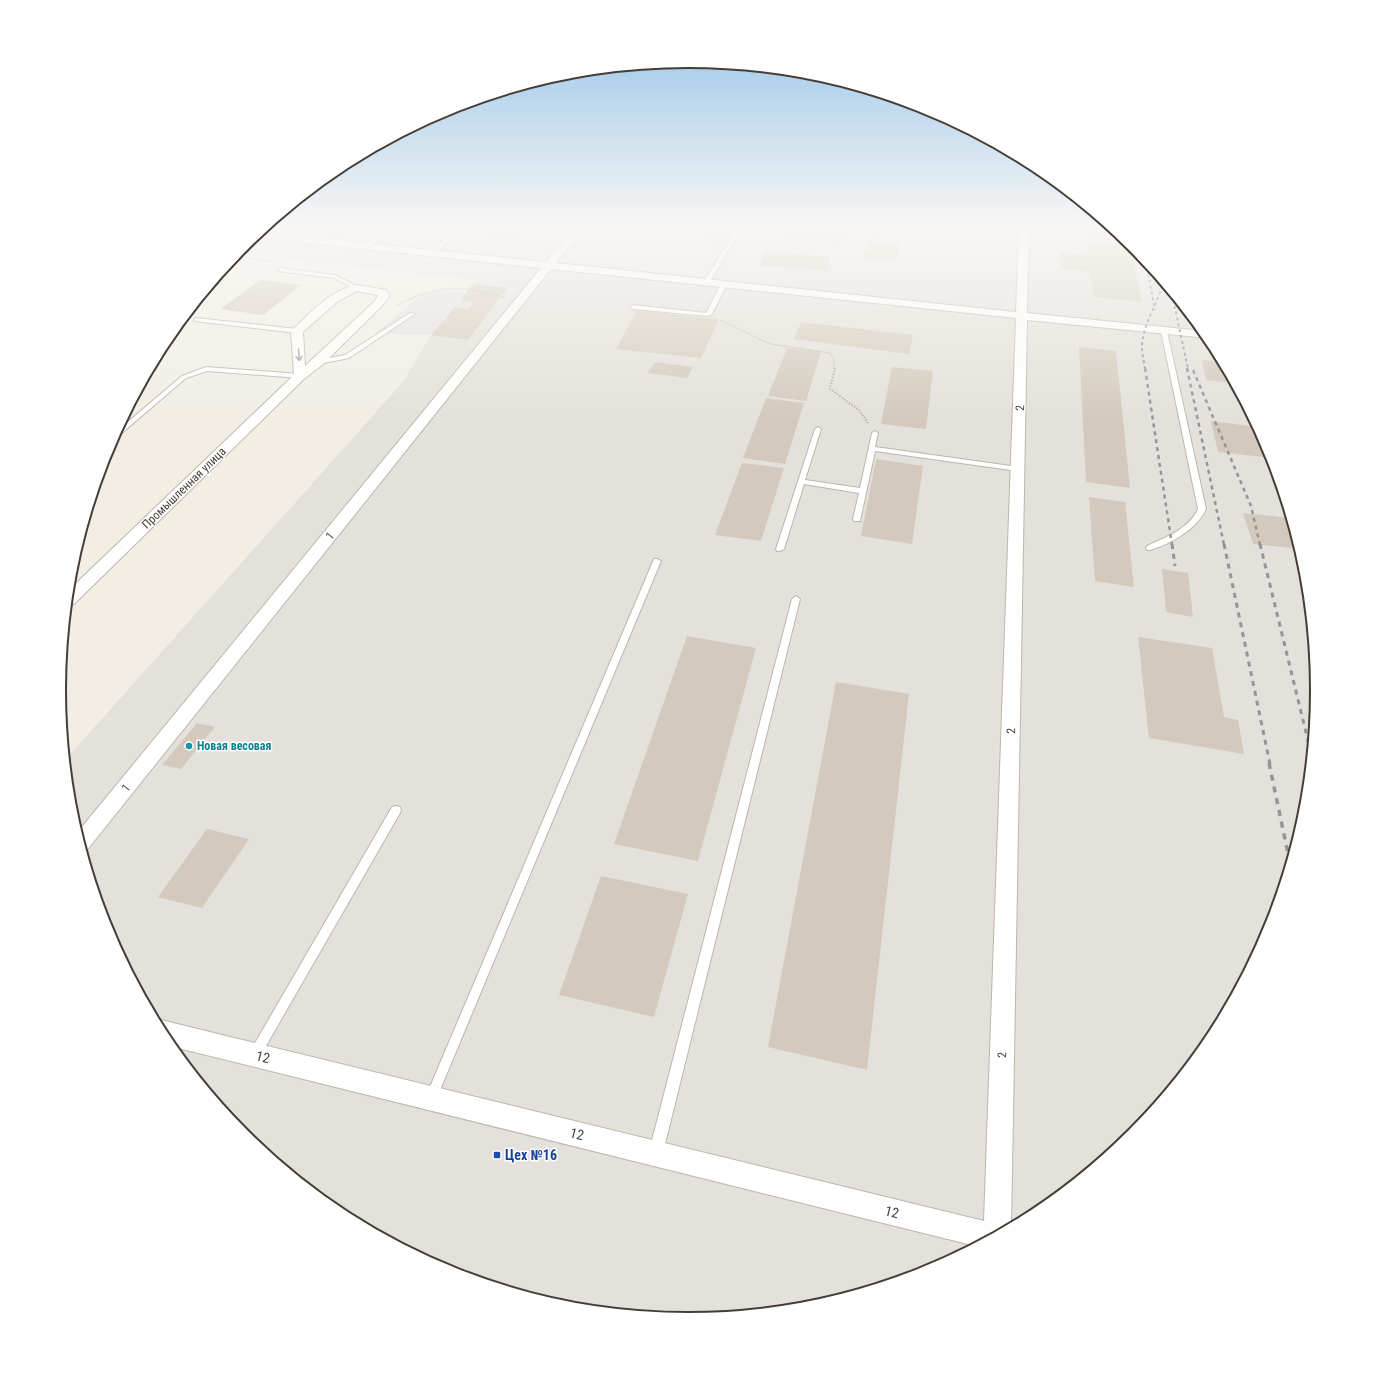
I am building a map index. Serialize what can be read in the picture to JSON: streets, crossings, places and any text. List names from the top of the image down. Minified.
{"streets":{"street":["2","Промышленная улица","1","12"]},"places":{"other":["Новая весовая"],"transit":["Цех №16"]}}
